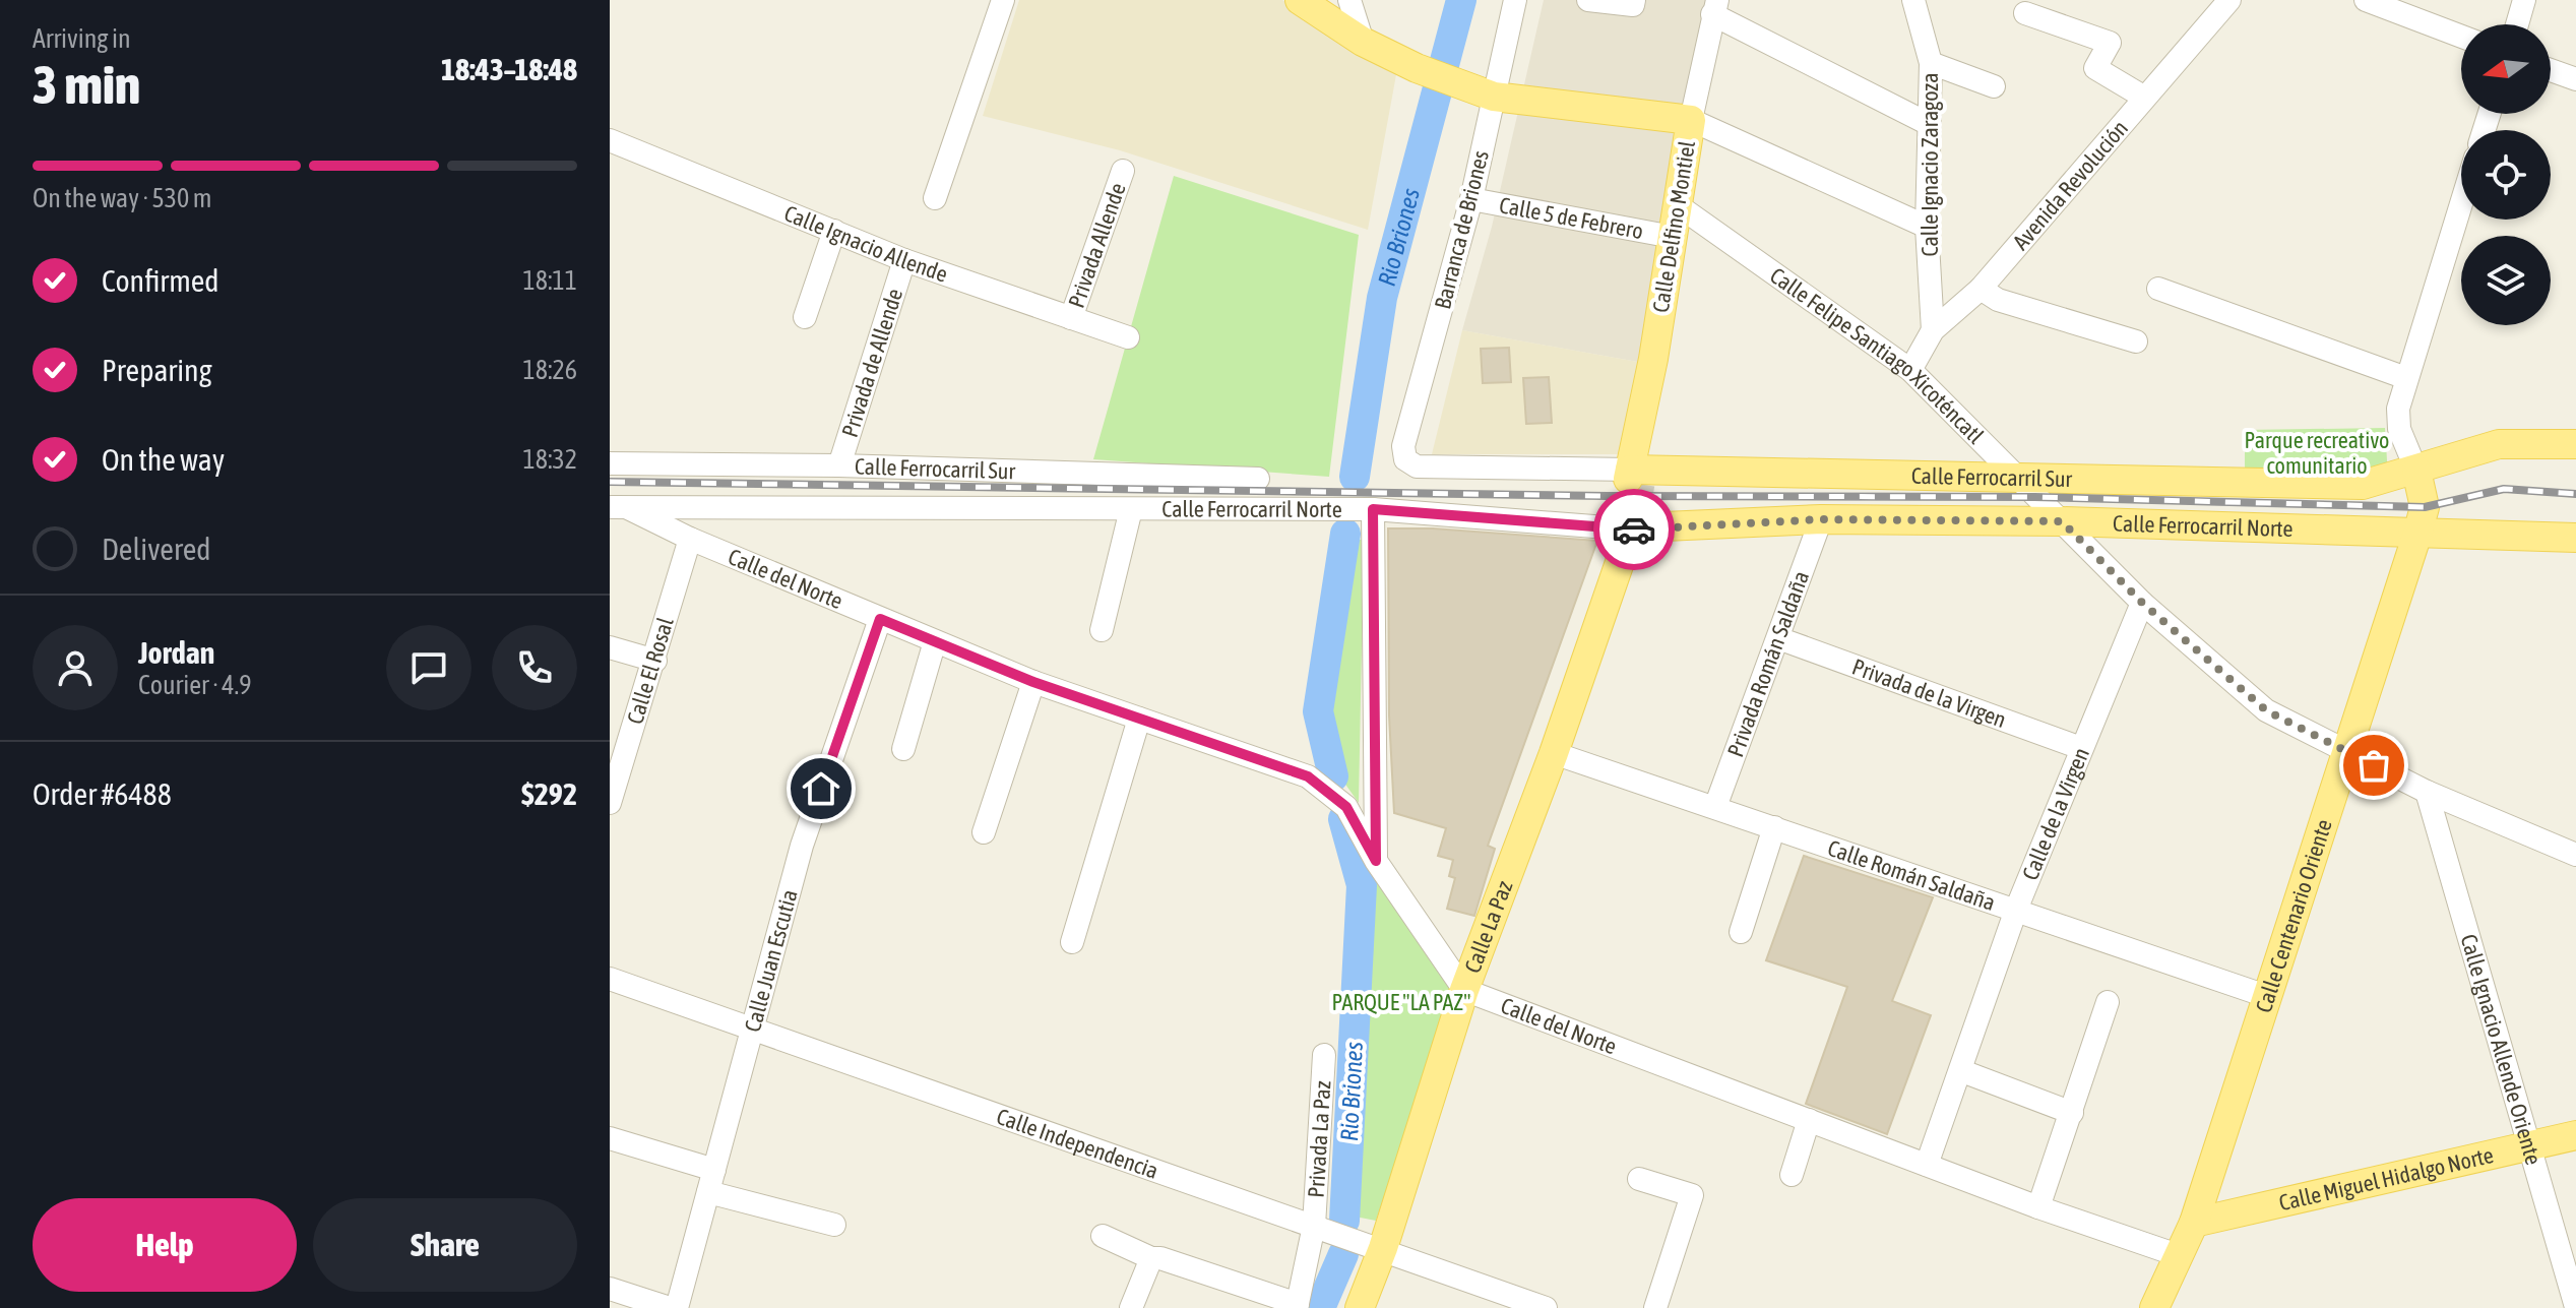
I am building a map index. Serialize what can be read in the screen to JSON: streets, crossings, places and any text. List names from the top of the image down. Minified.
{"streets":{"main road":["Calle Delfino Montiel","Calle Ferrocarril Sur","Calle Ferrocarril Norte","Calle Centenario Oriente","Calle La Paz","Calle Miguel Hidalgo Norte"],"street":["Calle Ignacio Zaragoza","Avenida Revolución","Calle 5 de Febrero","Barranca de Briones","Calle Ignacio Allende","Privada Allende","Calle Felipe Santiago Xicoténcatl","Privada de Allende","Calle del Norte","Privada Román Saldaña","Calle El Rosal","Privada de la Virgen","Calle de la Virgen","Calle Román Saldaña","Calle Juan Escutia","Calle Ignacio Allende Oriente","Privada La Paz","Calle Independencia"]},"crossings":[["Calle Ignacio Zaragoza","Avenida Revolución"],["Avenida Revolución","Calle Felipe Santiago Xicoténcatl"],["Calle 5 de Febrero","Calle Delfino Montiel"],["Calle 5 de Febrero","Barranca de Briones"],["Calle Delfino Montiel","Calle Felipe Santiago Xicoténcatl"],["Calle Delfino Montiel","Calle Ferrocarril Sur"],["Barranca de Briones","Calle Ferrocarril Sur"],["Calle Ignacio Allende","Privada Allende"],["Calle Ignacio Allende","Privada de Allende"],["Calle Felipe Santiago Xicoténcatl","Calle Ferrocarril Sur"],["Calle Felipe Santiago Xicoténcatl","Calle Ferrocarril Norte"],["Calle Felipe Santiago Xicoténcatl","Calle de la Virgen"],["Calle Felipe Santiago Xicoténcatl","Calle Centenario Oriente"],["Privada de Allende","Calle Ferrocarril Sur"],["Calle Ferrocarril Sur","Calle Centenario Oriente"],["Calle Ferrocarril Norte","Calle del Norte"],["Calle Ferrocarril Norte","Privada Román Saldaña"],["Calle Ferrocarril Norte","Calle Centenario Oriente"],["Calle Ferrocarril Norte","Calle La Paz"],["Calle del Norte","Calle El Rosal"],["Calle del Norte","Calle de la Virgen"],["Calle del Norte","Calle Centenario Oriente"],["Calle del Norte","Calle La Paz"],["Calle del Norte","Calle Juan Escutia"],["Privada Román Saldaña","Privada de la Virgen"],["Privada Román Saldaña","Calle Román Saldaña"],["Privada de la Virgen","Calle de la Virgen"],["Calle de la Virgen","Calle Román Saldaña"],["Calle Román Saldaña","Calle Centenario Oriente"],["Calle Román Saldaña","Calle La Paz"],["Calle Centenario Oriente","Calle Miguel Hidalgo Norte"],["Calle La Paz","Calle Independencia"],["Calle Juan Escutia","Calle Independencia"],["Calle Ignacio Allende Oriente","Calle Miguel Hidalgo Norte"],["Privada La Paz","Calle Independencia"]],"water":["Rio Briones"],"parks":["Parque recreativo comunitario","PARQUE \"LA PAZ\""],"north":"left","page":{"heading":["3 min","Arriving in","18:43–18:48"],"panel":["Jordan","Courier · 4.9","Order #6488","$292"],"bar":"On the way · 530 m","list":[["Confirmed","18:11"],["Preparing","18:26"],["On the way","18:32"],"Delivered"],"buttons":["Help","Share"]}}
